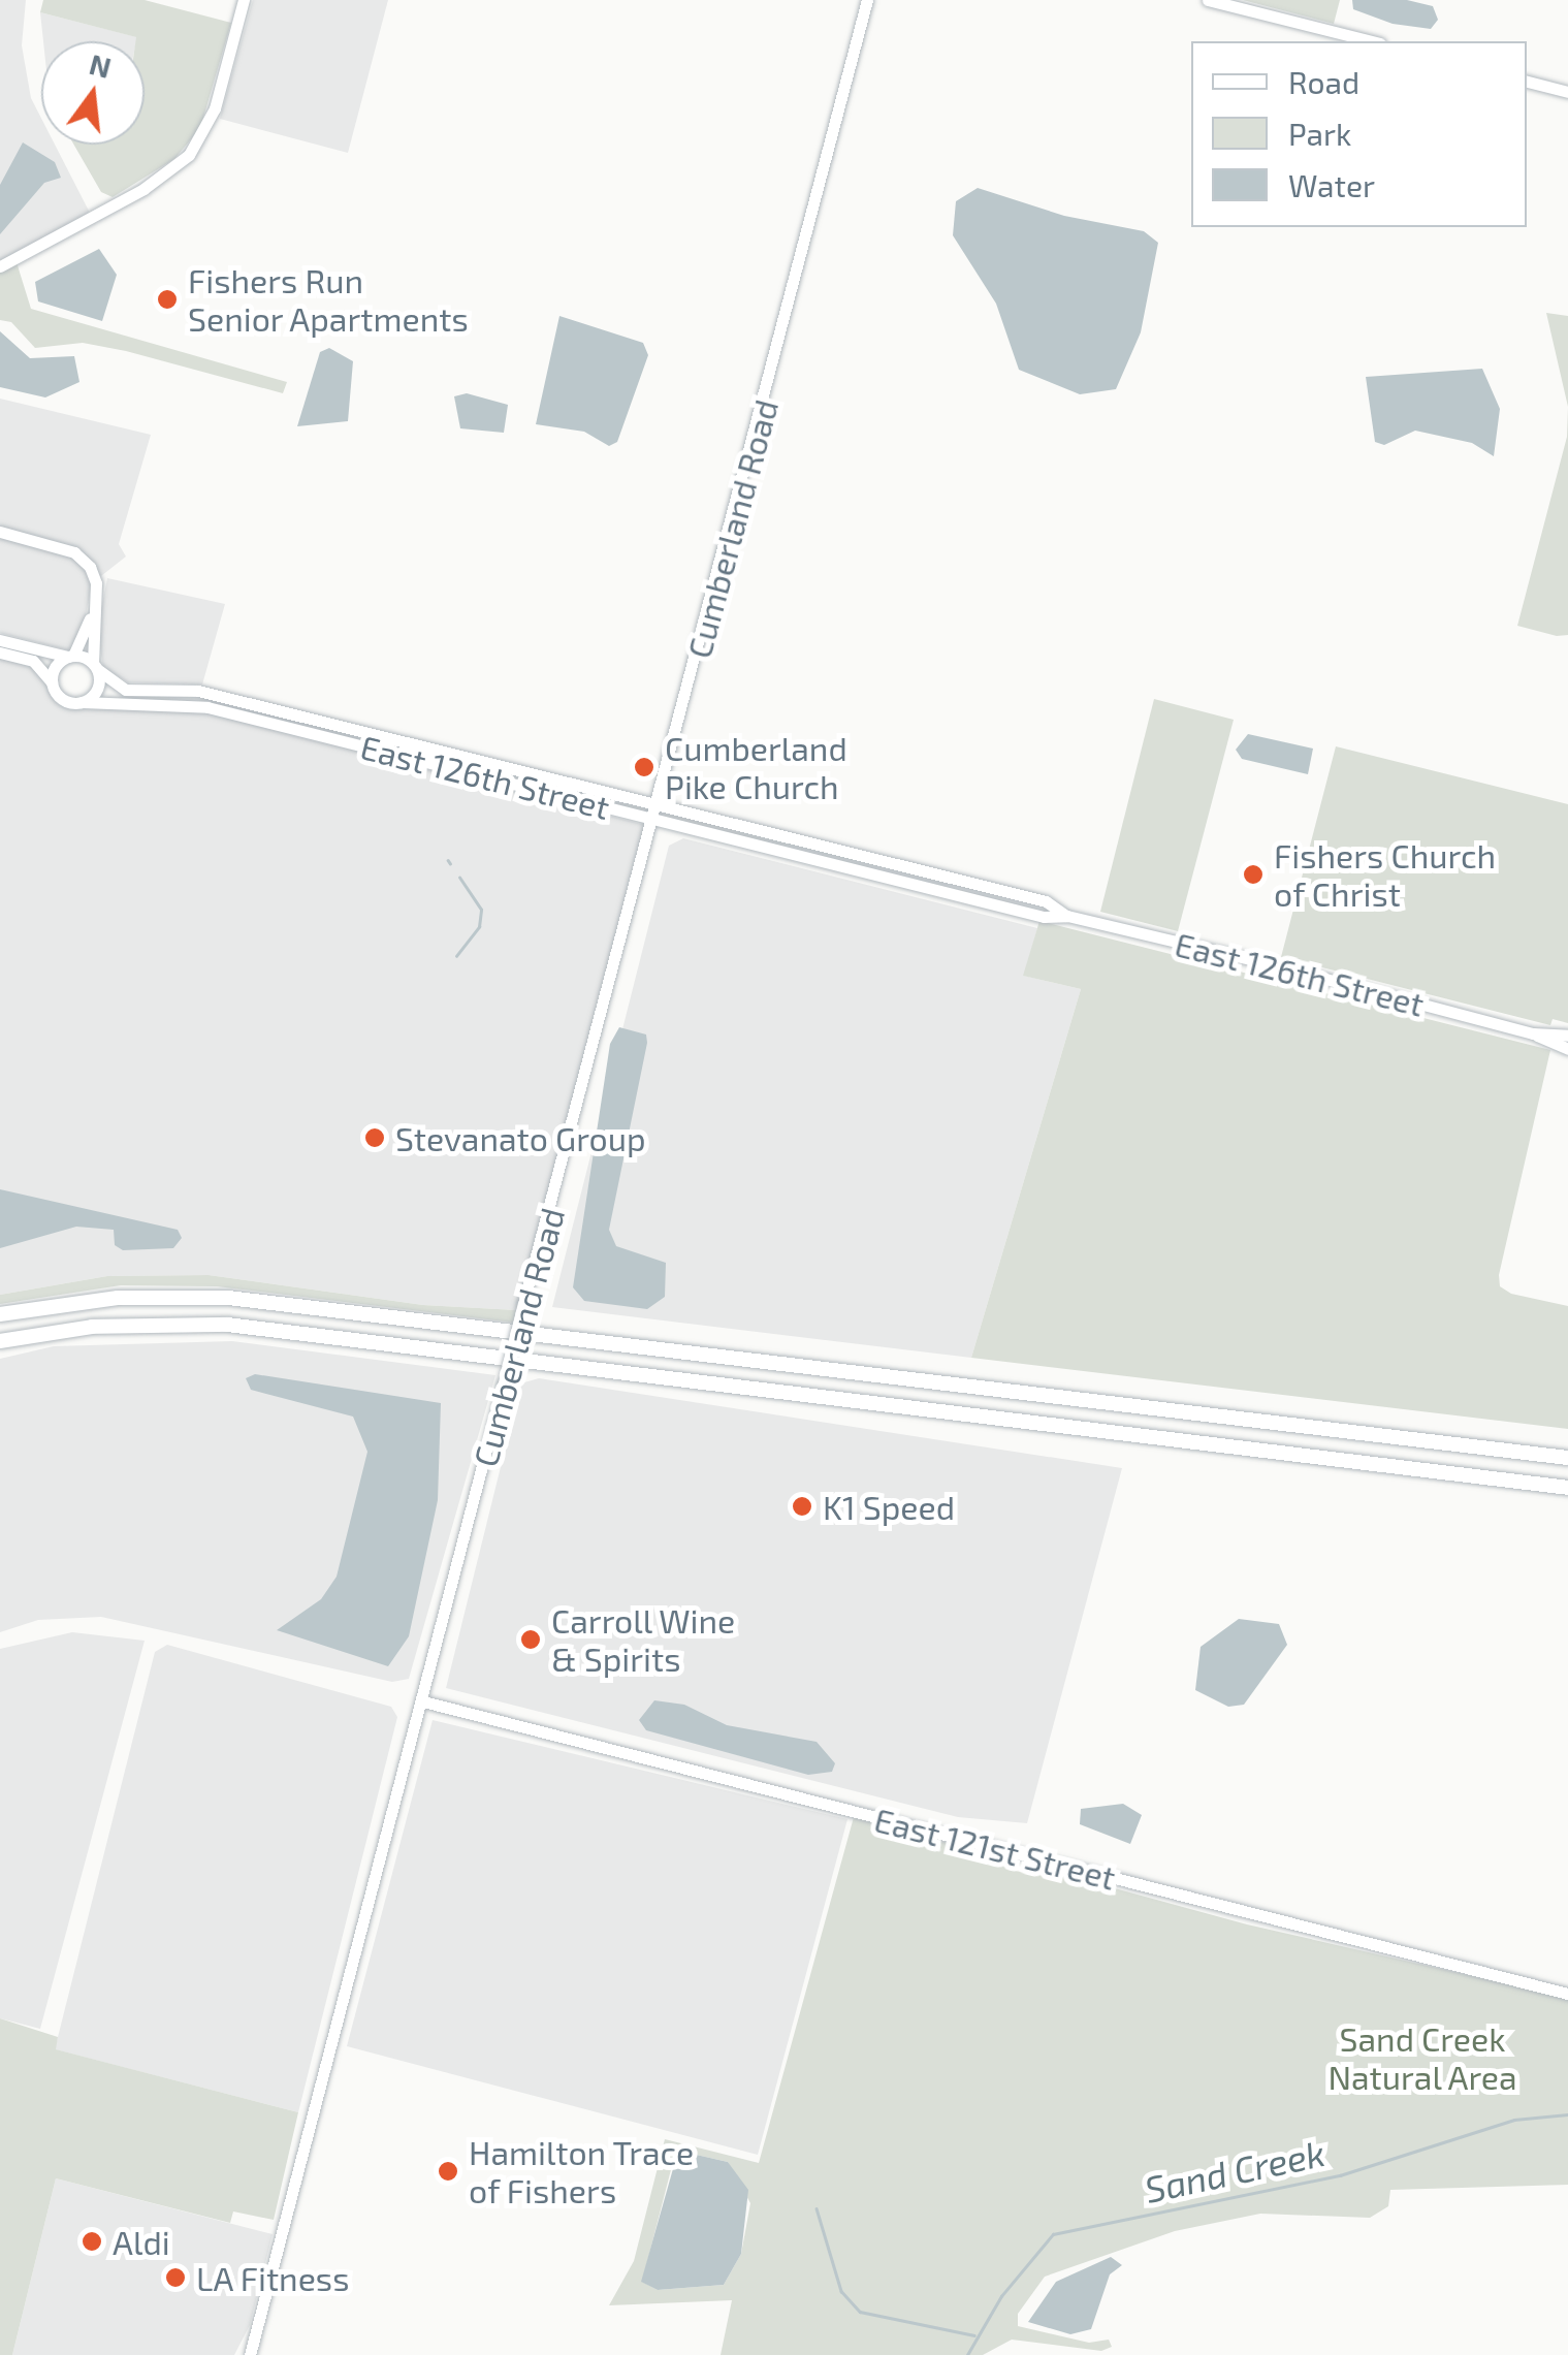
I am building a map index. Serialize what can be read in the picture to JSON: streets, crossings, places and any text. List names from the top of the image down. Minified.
{"streets":{"main road":["Cumberland Road","East 126th Street","East 121st Street"]},"crossings":[["Cumberland Road","East 126th Street"],["Cumberland Road","East 121st Street"]],"water":["Sand Creek"],"parks":["Sand Creek Natural Area"],"places":["Fishers Run Senior Apartments","Cumberland Pike Church","Fishers Church of Christ","Stevanato Group","K1 Speed","Carroll Wine & Spirits","Hamilton Trace of Fishers","Aldi","LA Fitness"],"legend":["Road","Park","Water"],"north":"top"}
